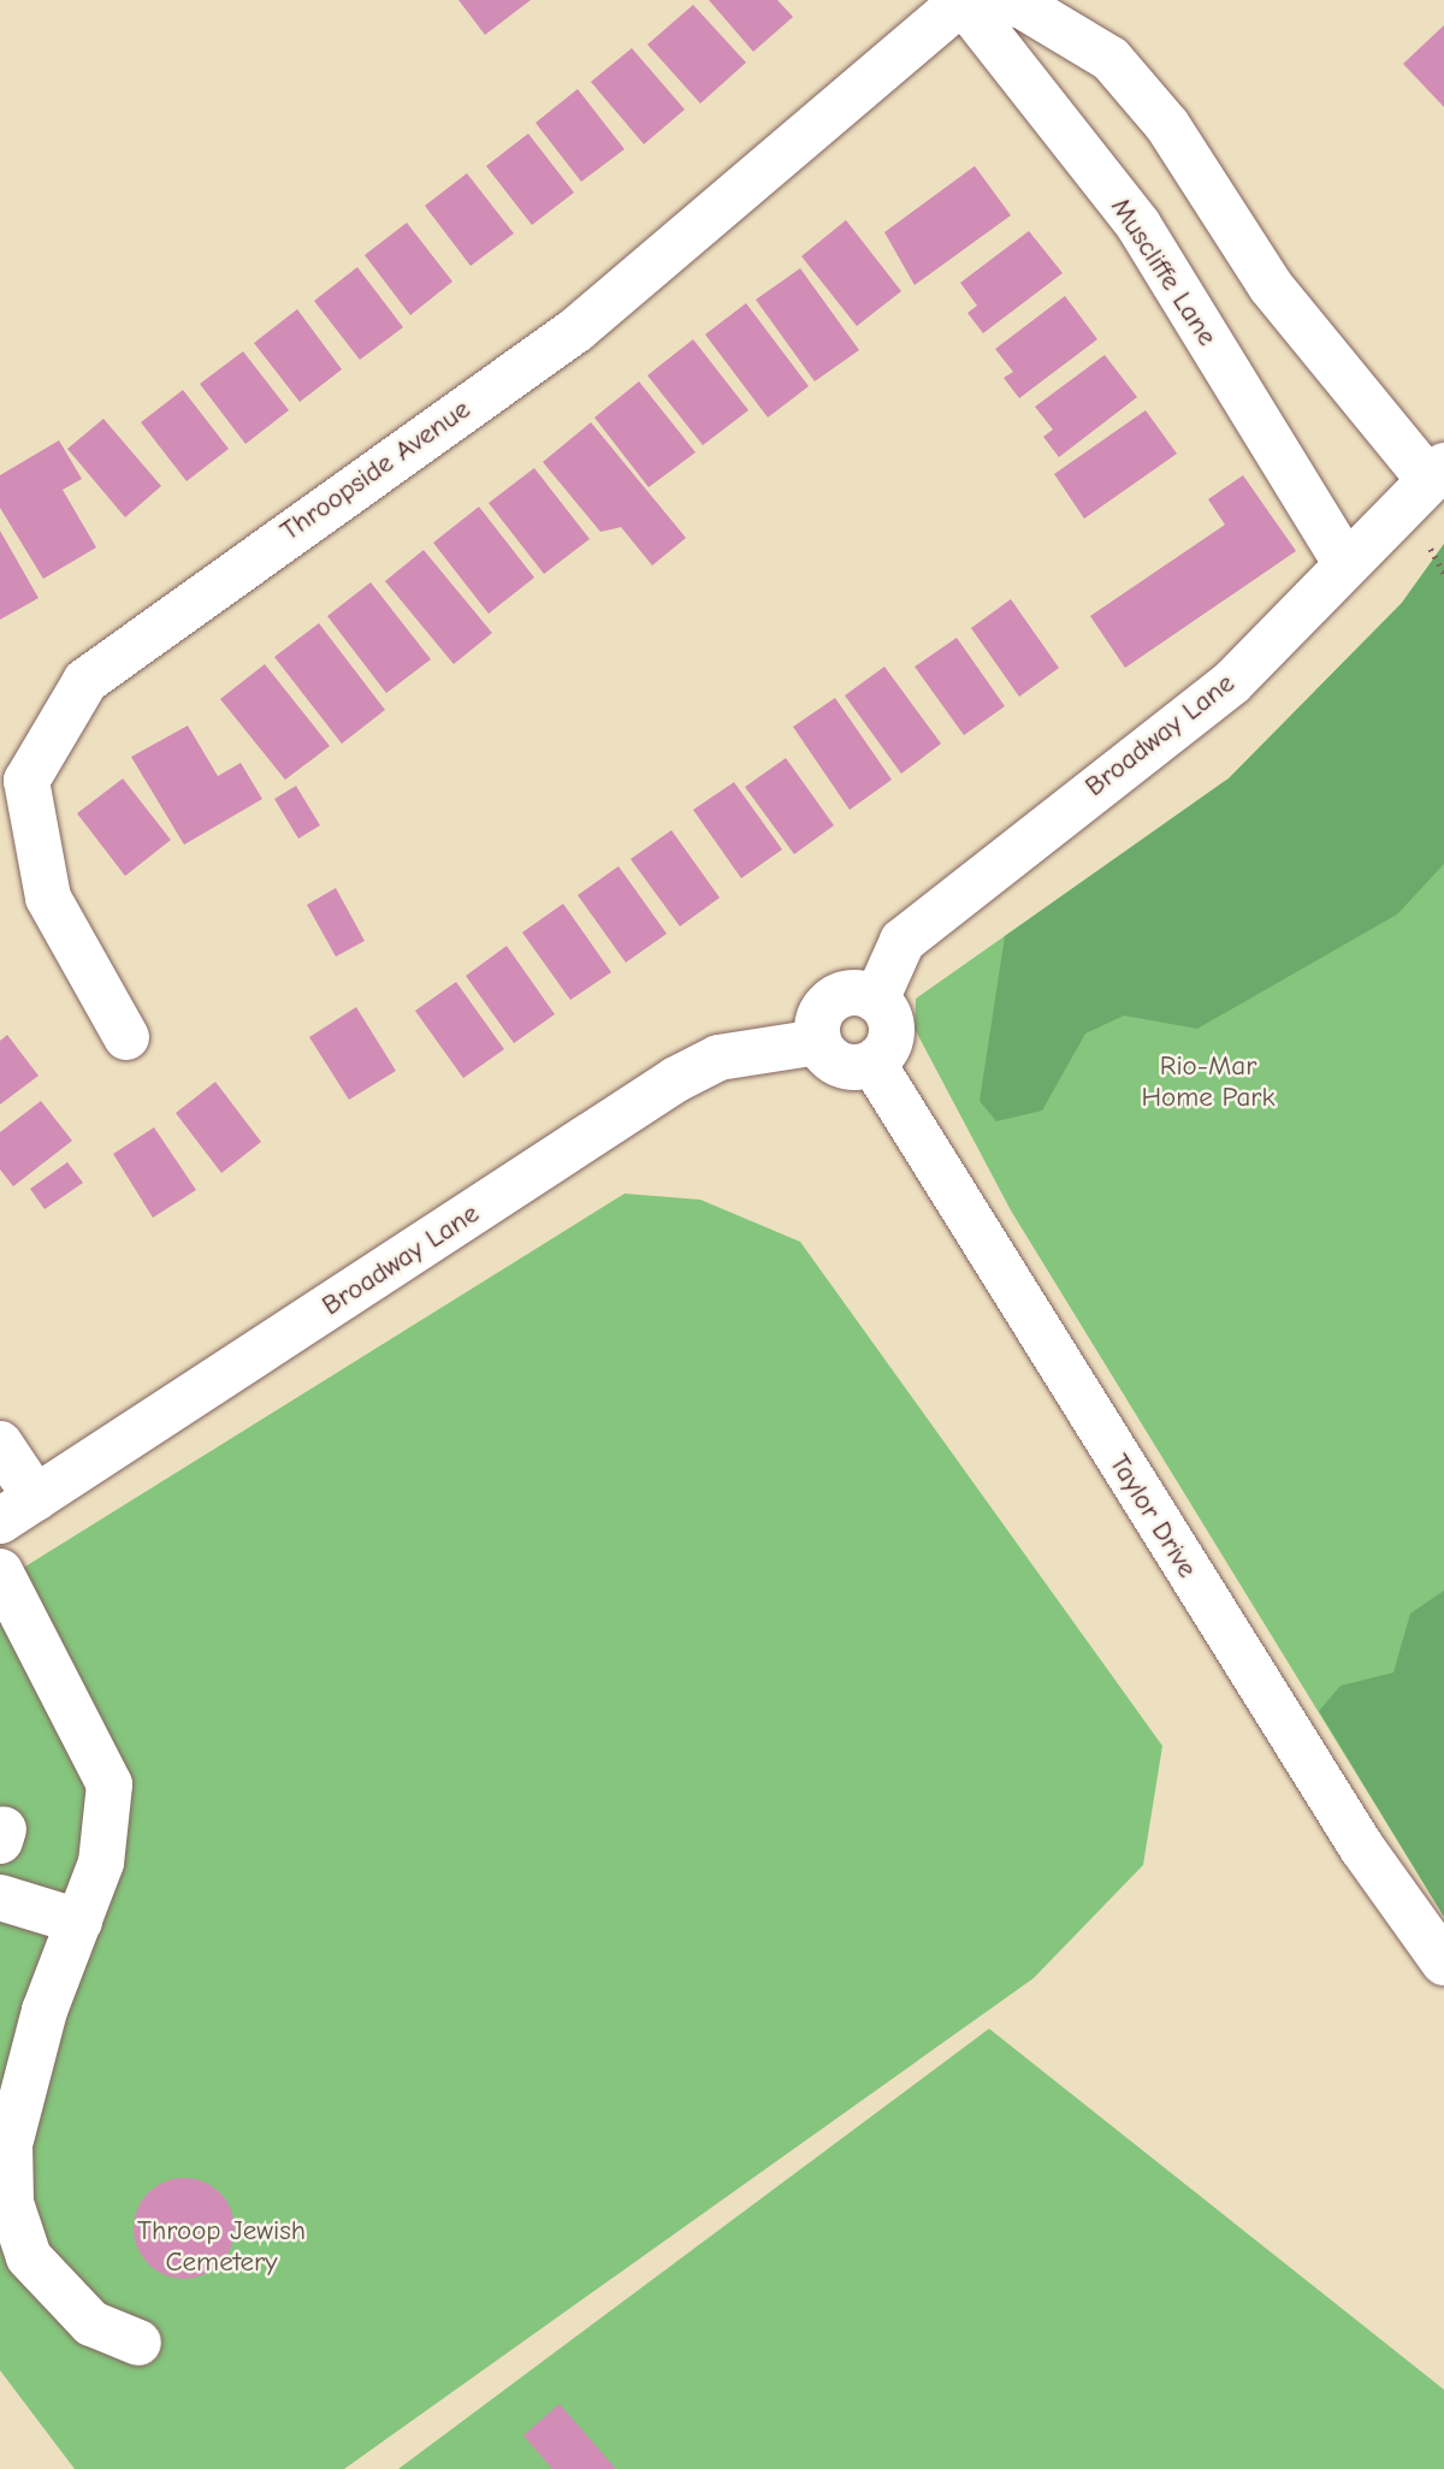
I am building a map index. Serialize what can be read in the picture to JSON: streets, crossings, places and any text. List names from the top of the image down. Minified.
{"streets":{"street":["Muscliffe Lane","Throopside Avenue","Broadway Lane","Taylor Drive"]},"crossings":[["Muscliffe Lane","Throopside Avenue"],["Muscliffe Lane","Broadway Lane"],["Broadway Lane","Taylor Drive"]],"parks":["Rio-Mar Home Park","Throop Jewish Cemetery"]}
